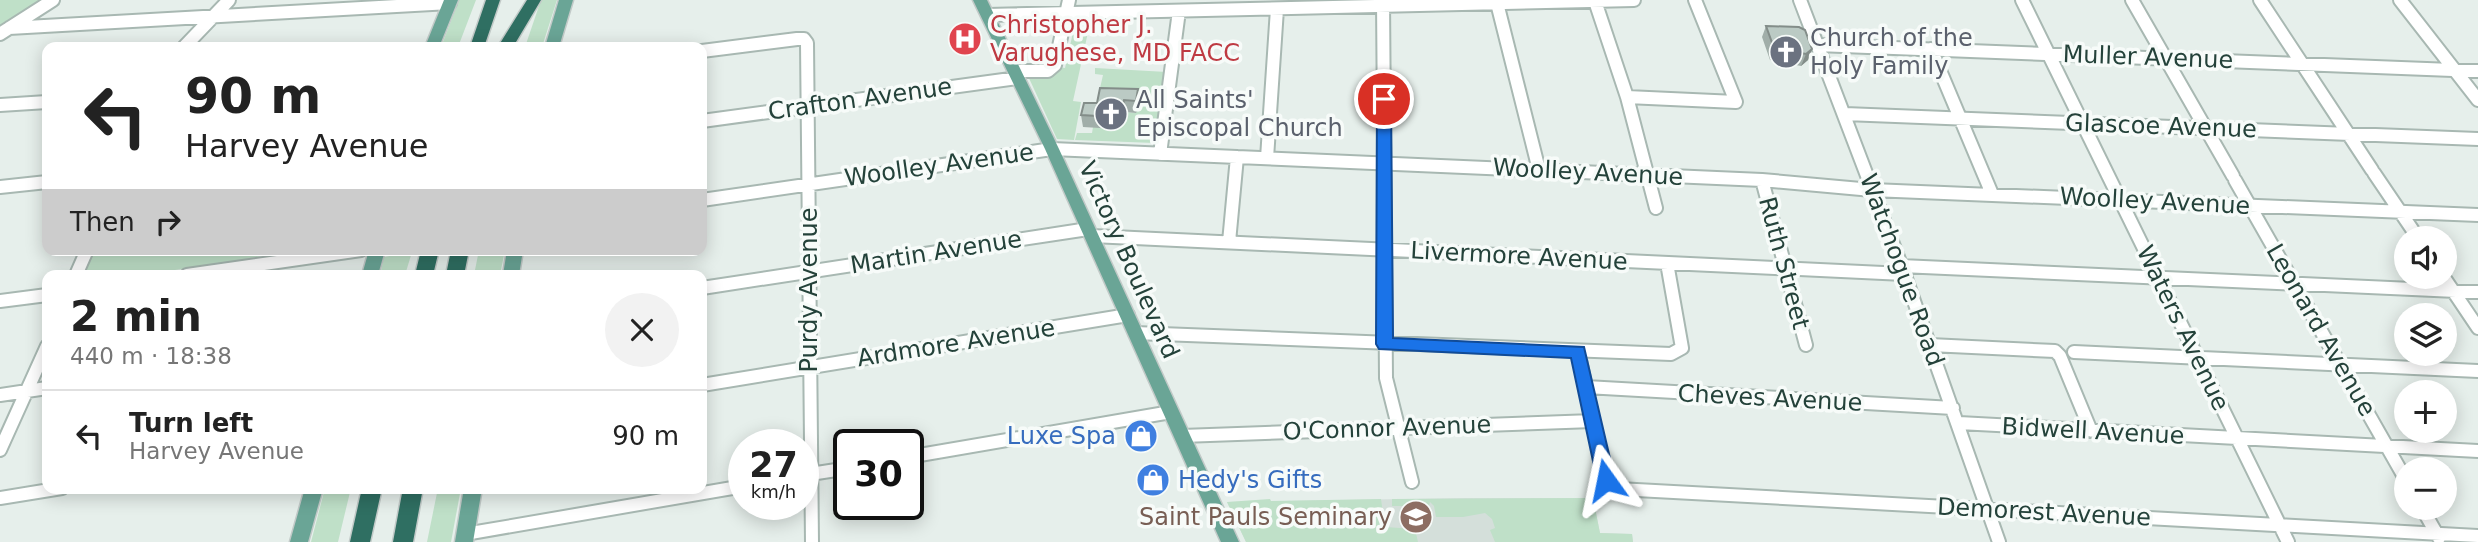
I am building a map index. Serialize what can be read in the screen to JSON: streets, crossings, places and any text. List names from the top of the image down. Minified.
{"streets":{"main road":["Victory Boulevard"],"street":["Muller Avenue","Crafton Avenue","Glascoe Avenue","Woolley Avenue","Martin Avenue","Livermore Avenue","Ruth Street","Watchogue Road","Purdy Avenue","Waters Avenue","Leonard Avenue","Ardmore Avenue","Cheves Avenue","O'Connor Avenue","Bidwell Avenue","Demorest Avenue"]},"crossings":[["Muller Avenue","Watchogue Road"],["Muller Avenue","Waters Avenue"],["Muller Avenue","Leonard Avenue"],["Crafton Avenue","Victory Boulevard"],["Crafton Avenue","Purdy Avenue"],["Glascoe Avenue","Watchogue Road"],["Glascoe Avenue","Waters Avenue"],["Glascoe Avenue","Leonard Avenue"],["Woolley Avenue","Victory Boulevard"],["Woolley Avenue","Ruth Street"],["Woolley Avenue","Watchogue Road"],["Woolley Avenue","Purdy Avenue"],["Woolley Avenue","Waters Avenue"],["Woolley Avenue","Leonard Avenue"],["Martin Avenue","Livermore Avenue"],["Martin Avenue","Victory Boulevard"],["Martin Avenue","Purdy Avenue"],["Livermore Avenue","Victory Boulevard"],["Livermore Avenue","Ruth Street"],["Livermore Avenue","Watchogue Road"],["Livermore Avenue","Waters Avenue"],["Livermore Avenue","Leonard Avenue"],["Victory Boulevard","Ardmore Avenue"],["Victory Boulevard","O'Connor Avenue"],["Watchogue Road","Cheves Avenue"],["Watchogue Road","Bidwell Avenue"],["Watchogue Road","Demorest Avenue"],["Purdy Avenue","Ardmore Avenue"],["Waters Avenue","Bidwell Avenue"],["Waters Avenue","Demorest Avenue"],["Leonard Avenue","Bidwell Avenue"],["O'Connor Avenue","Demorest Avenue"]],"places":{"hospital":["Christopher J. Varughese, MD FACC"],"church":["Church of the Holy Family","All Saints' Episcopal Church"],"shop":["Luxe Spa","Hedy's Gifts"],"school or university":["Saint Pauls Seminary"]},"page":{"turn":["90 m","Harvey Avenue"],"then":"Then","map_buttons":["+","−"],"heading":["2 min","440 m · 18:38"],"list":[{"name":"Turn left","note":"Harvey Avenue","value":"90 m"}],"speed":"27 km/h","limit":"30"}}
